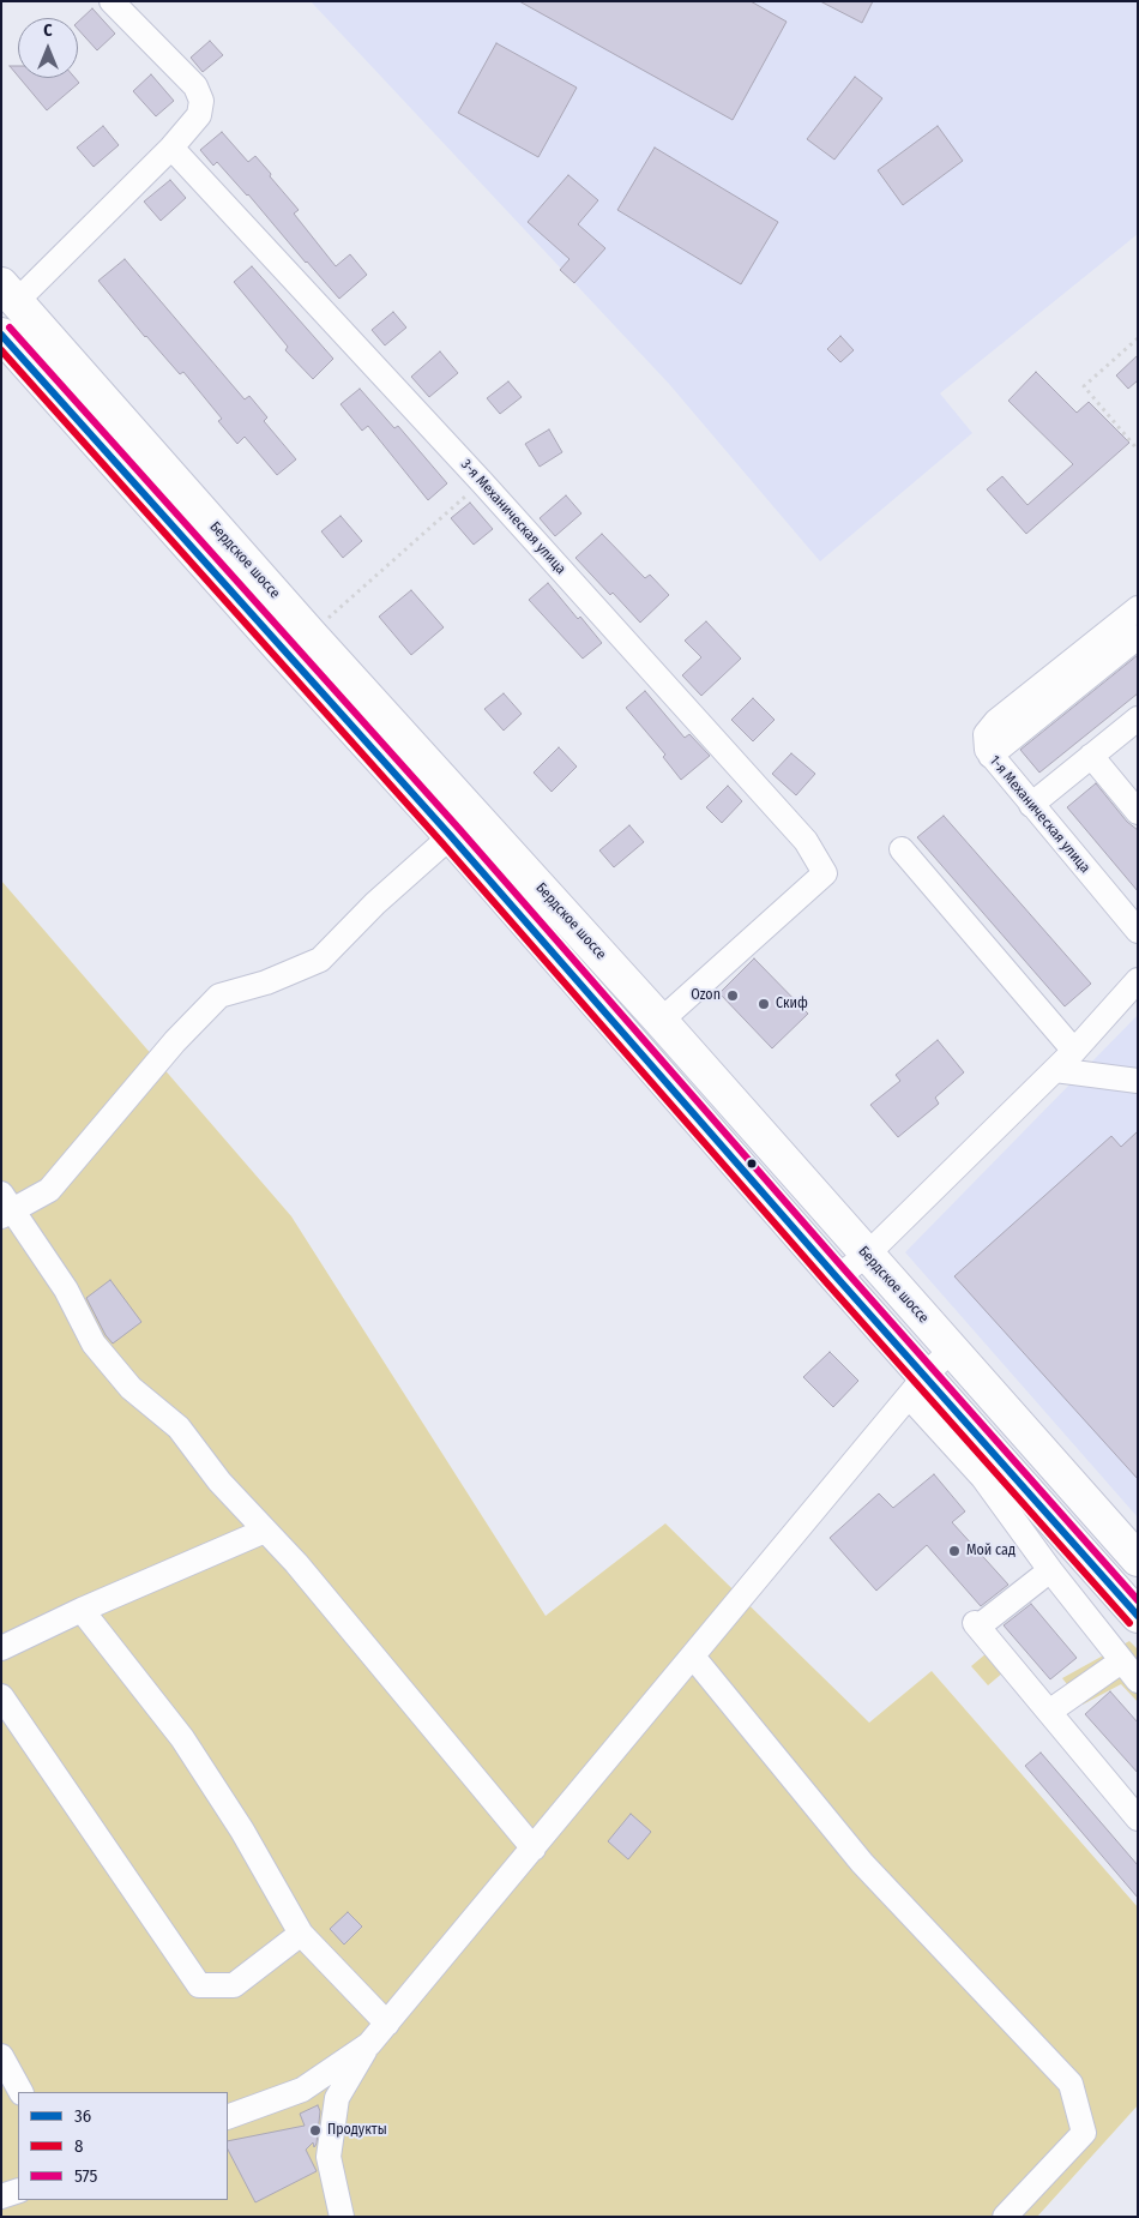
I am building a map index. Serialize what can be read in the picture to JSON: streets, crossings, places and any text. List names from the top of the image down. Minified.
{"streets":{"highway":["Бердское шоссе"],"street":["3-я Механическая улица","1-я Механическая улица"]},"crossings":[["3-я Механическая улица","Бердское шоссе"]],"places":["Ozon","Скиф","Мой сад","Продукты"],"lines":["transit line 575","transit line 36","transit line 8"],"legend":["36","8","575"],"north":"top"}
